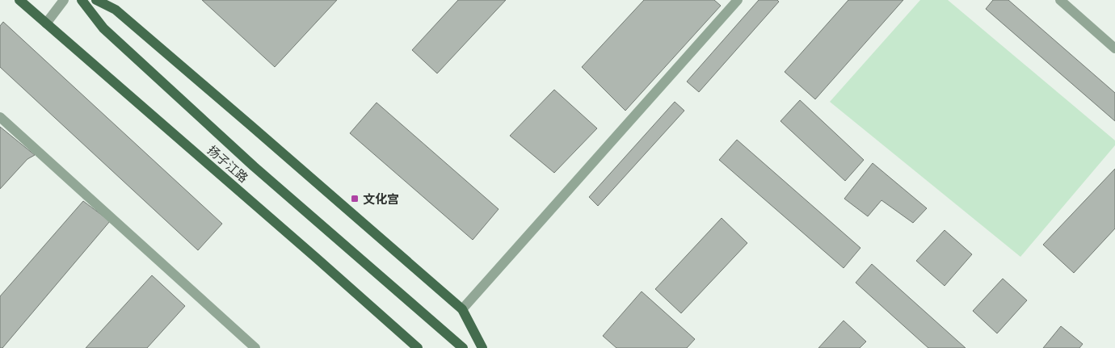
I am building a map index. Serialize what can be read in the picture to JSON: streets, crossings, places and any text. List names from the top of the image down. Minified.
{"streets":{"main road":["扬子江路"]},"places":{"transit":["文化宫"]}}
